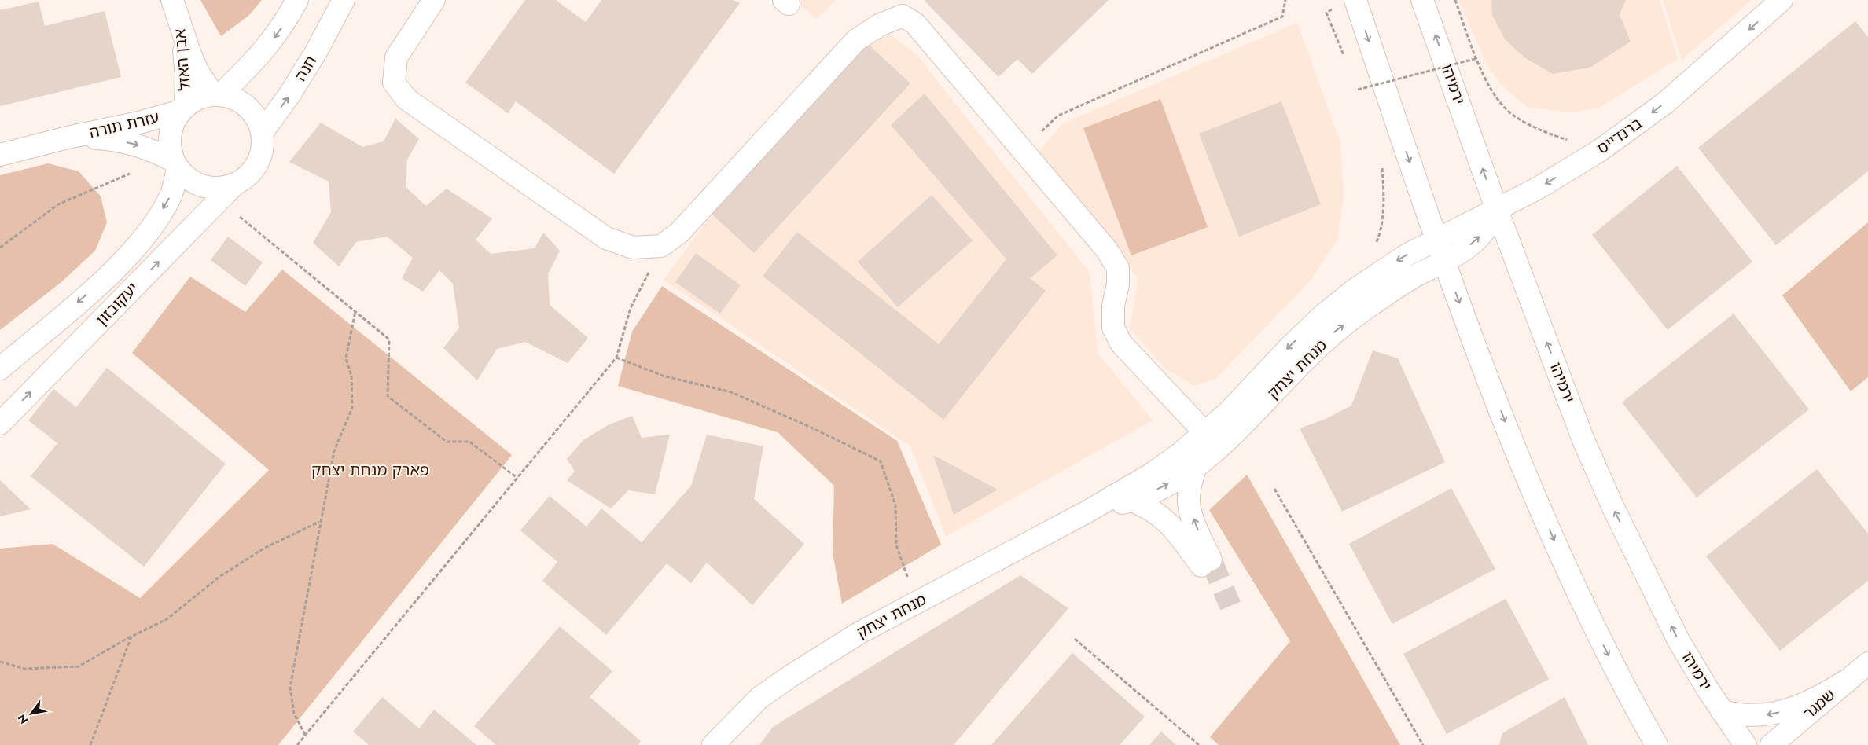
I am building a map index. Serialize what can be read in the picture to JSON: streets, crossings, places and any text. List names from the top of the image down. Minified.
{"streets":{"street":["אבן האזל","חנה","ירמיהו","עזרת תורה","ברנדייס","יעקובזון","מנחת יצחק","שמגר"]},"crossings":[["אבן האזל","חנה"],["אבן האזל","עזרת תורה"],["אבן האזל","יעקובזון"],["חנה","עזרת תורה"],["חנה","יעקובזון"],["ירמיהו","ברנדייס"],["ירמיהו","מנחת יצחק"],["עזרת תורה","יעקובזון"],["ברנדייס","מנחת יצחק"]],"one_way":["עזרת תורה","ברנדייס"],"parks":["פארק מנחת יצחק"],"north":"bottom left"}
